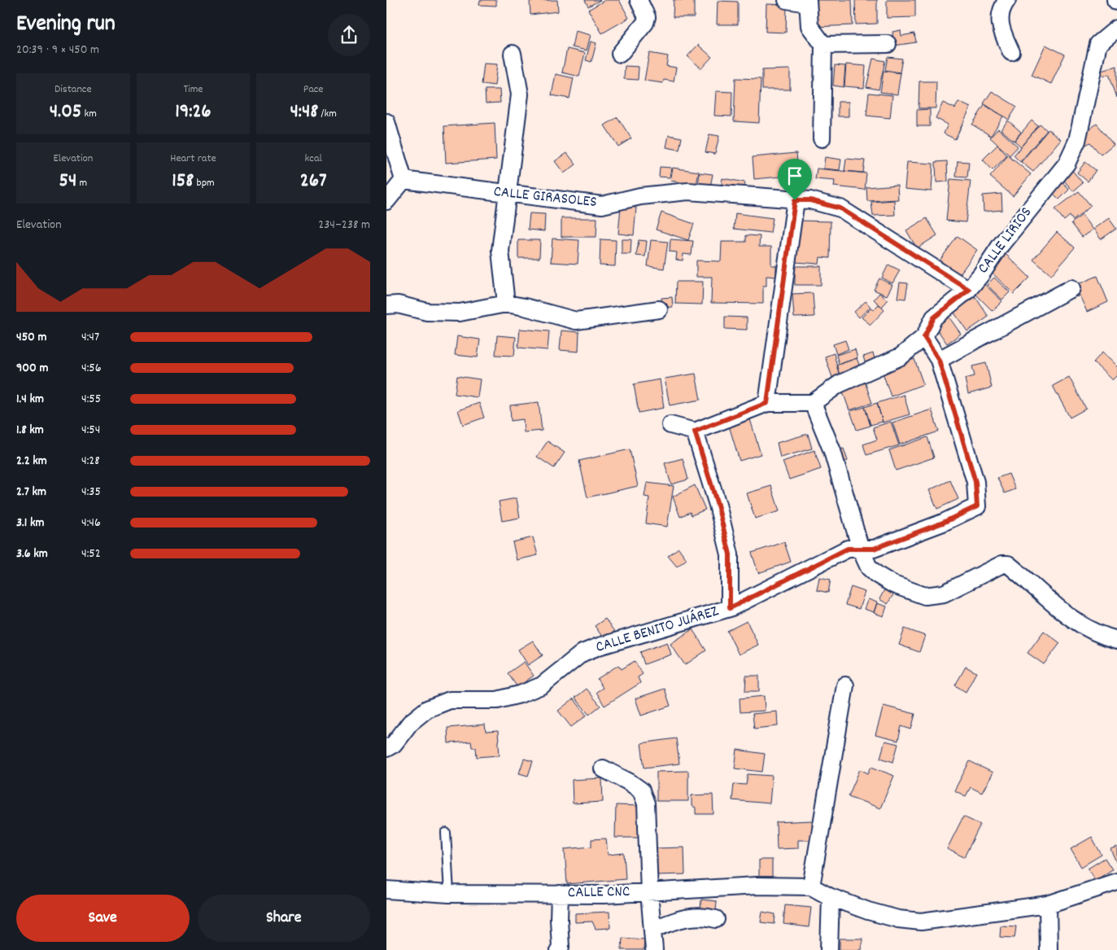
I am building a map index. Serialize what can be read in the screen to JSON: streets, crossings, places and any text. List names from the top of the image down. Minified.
{"streets":{"street":["CALLE GIRASOLES","CALLE LIRIOS","CALLE BENITO JUÁREZ","CALLE CNC"]},"crossings":[["CALLE GIRASOLES","CALLE LIRIOS"]],"page":{"heading":["Evening run","20:39 · 9 × 450 m"],"stats":[["Distance","4.05 km"],["Time","19:26"],["Pace","4:48 /km"],["Elevation","54 m"],["Heart rate","158 bpm"],["kcal","267"]],"chart":["Elevation","234–238 m"],"list":[{"name":"450 m","note":"4:47"},{"name":"900 m","note":"4:56"},{"name":"1.4 km","note":"4:55"},{"name":"1.8 km","note":"4:54"},{"name":"2.2 km","note":"4:28"},{"name":"2.7 km","note":"4:35"},{"name":"3.1 km","note":"4:46"},{"name":"3.6 km","note":"4:52"}],"buttons":["Save","Share"]}}
